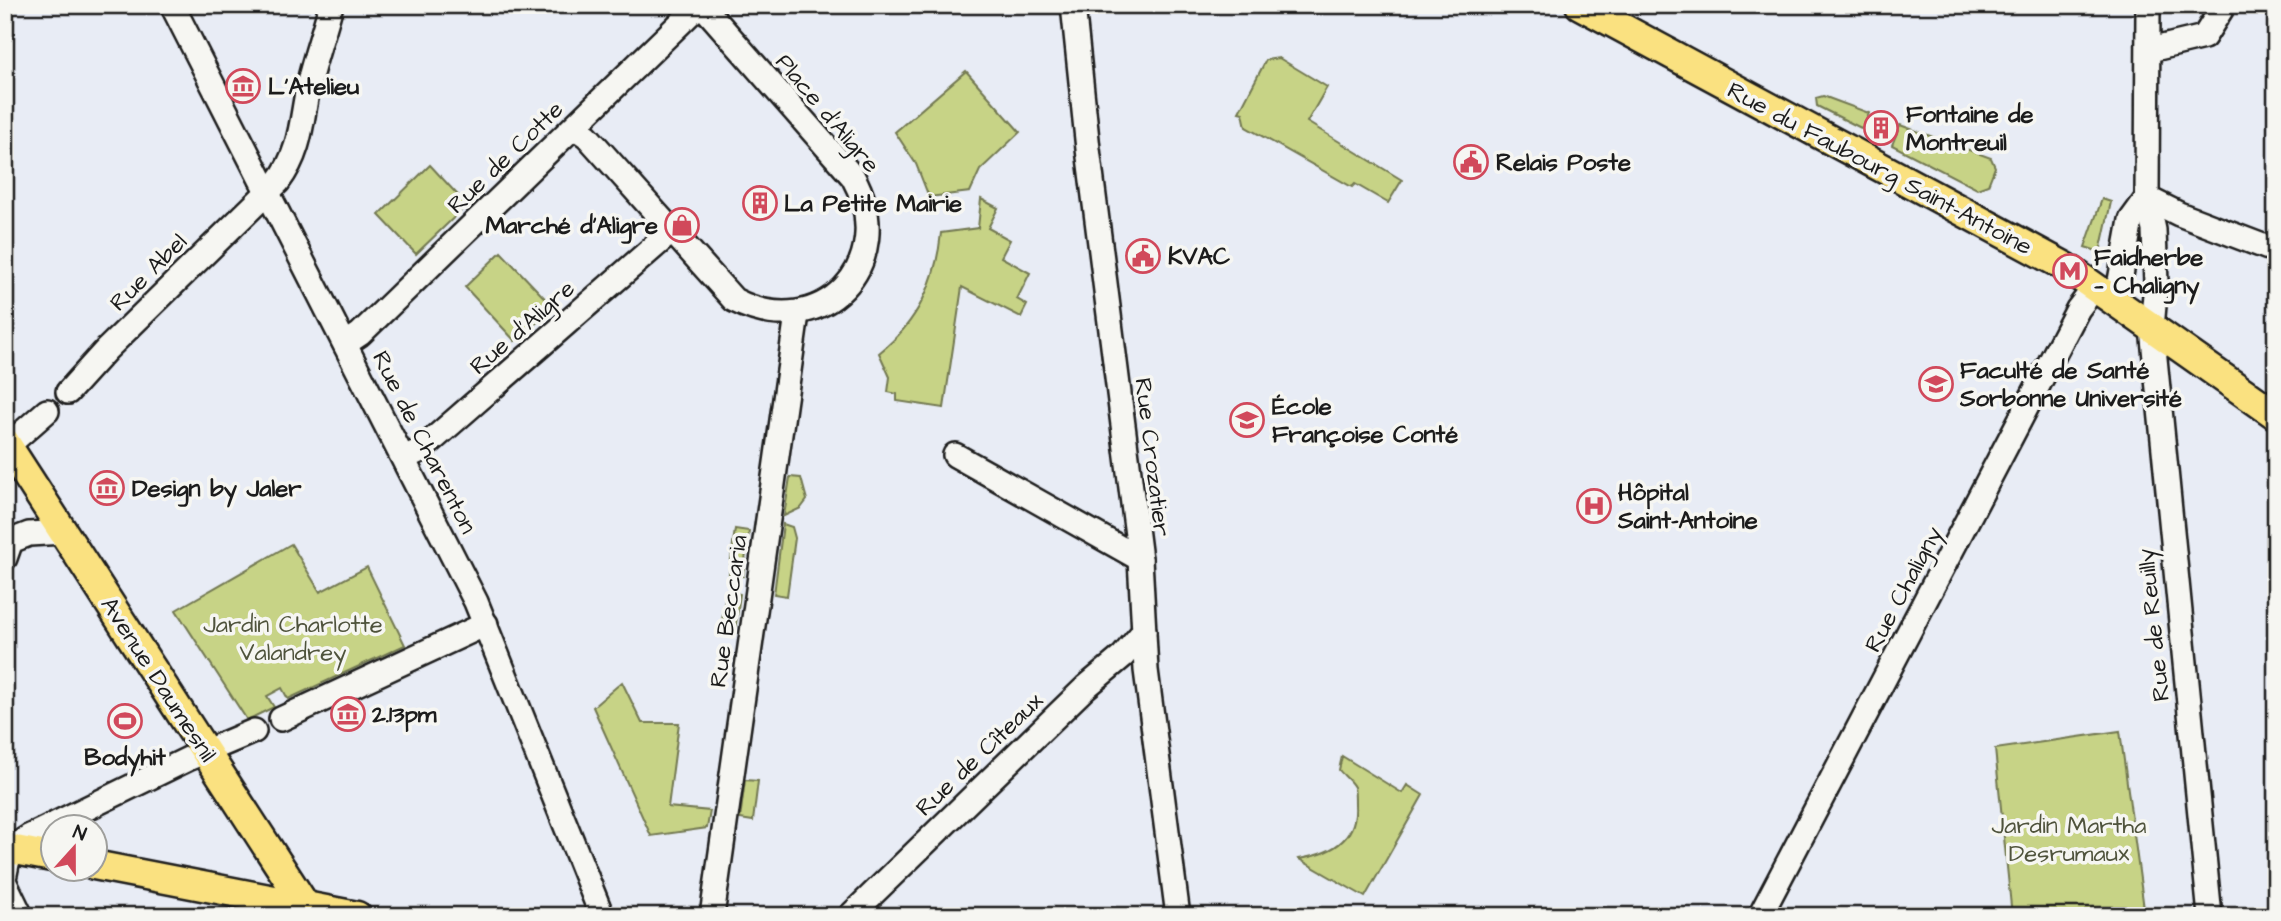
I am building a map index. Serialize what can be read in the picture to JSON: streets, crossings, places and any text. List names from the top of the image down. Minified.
{"streets":{"main road":["Rue du Faubourg Saint-Antoine","Avenue Daumesnil"],"street":["Place d'Aligre","Rue de Cotte","Rue Abel","Rue d'Aligre","Rue de Charenton","Rue Crozatier","Rue Chaligny","Rue Beccaria","Rue de Reuilly","Rue de Cîteaux"]},"crossings":[["Place d'Aligre","Rue de Cotte"],["Place d'Aligre","Rue d'Aligre"],["Place d'Aligre","Rue Beccaria"],["Rue de Cotte","Rue de Charenton"],["Rue du Faubourg Saint-Antoine","Rue Chaligny"],["Rue du Faubourg Saint-Antoine","Rue de Reuilly"],["Rue Abel","Rue de Charenton"],["Rue d'Aligre","Rue de Charenton"],["Rue Crozatier","Rue de Cîteaux"],["Rue Chaligny","Rue de Reuilly"]],"parks":["Jardin Charlotte Valandrey","Jardin Martha Desrumaux"],"places":{"museum":["L'Atelieu","Design by Jaler","2.13pm"],"building":["Fontaine de Montreuil","La Petite Mairie"],"public building":["Relais Poste","KVAC"],"shop":["Marché d'Aligre"],"metro station":["Faidherbe — Chaligny"],"school or university":["Faculté de Santé Sorbonne Université","École Françoise Conté"],"hospital":["Hôpital Saint-Antoine"],"sports":["Bodyhit"]},"north":"top"}
